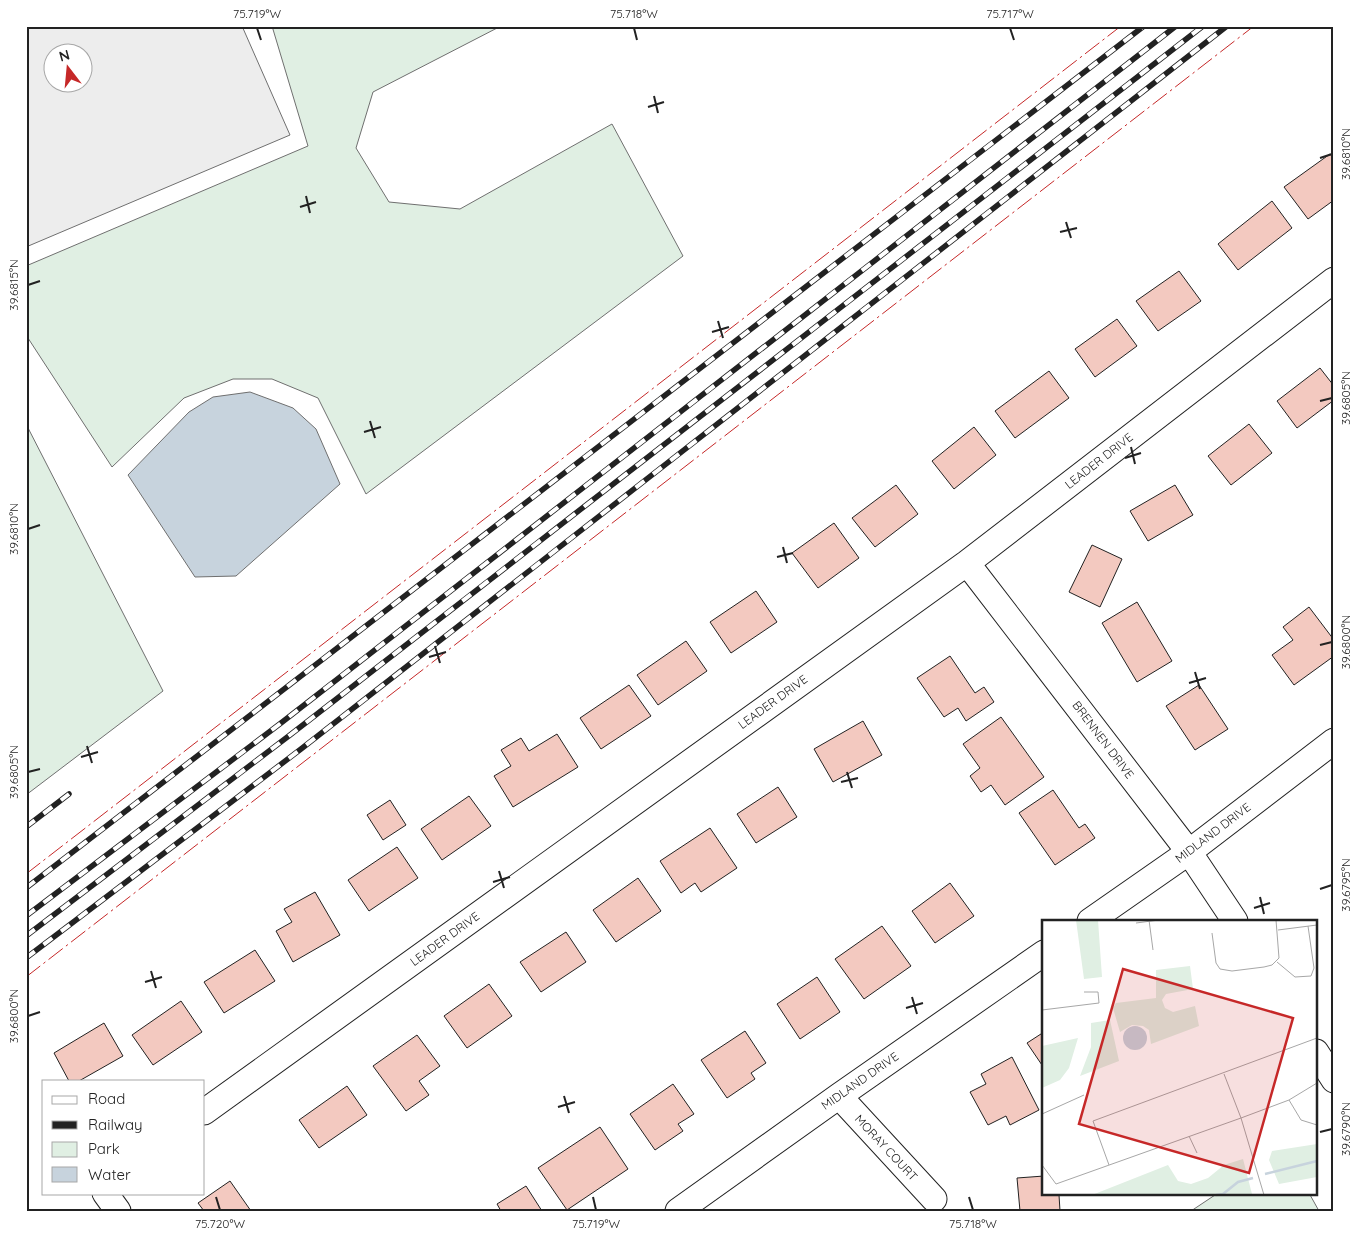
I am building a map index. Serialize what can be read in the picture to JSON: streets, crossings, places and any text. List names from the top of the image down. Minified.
{"streets":{"street":["LEADER DRIVE","BRENNEN DRIVE","MIDLAND DRIVE","MORAY COURT"]},"crossings":[["LEADER DRIVE","BRENNEN DRIVE"],["BRENNEN DRIVE","MIDLAND DRIVE"],["MIDLAND DRIVE","MORAY COURT"]],"legend":["Road","Railway","Park","Water"],"north":"top","coordinates":["75.719°W","75.718°W","75.717°W","39.6810°N","39.6815°N","39.6805°N","39.6800°N","39.6795°N","39.6790°N","75.720°W"]}
